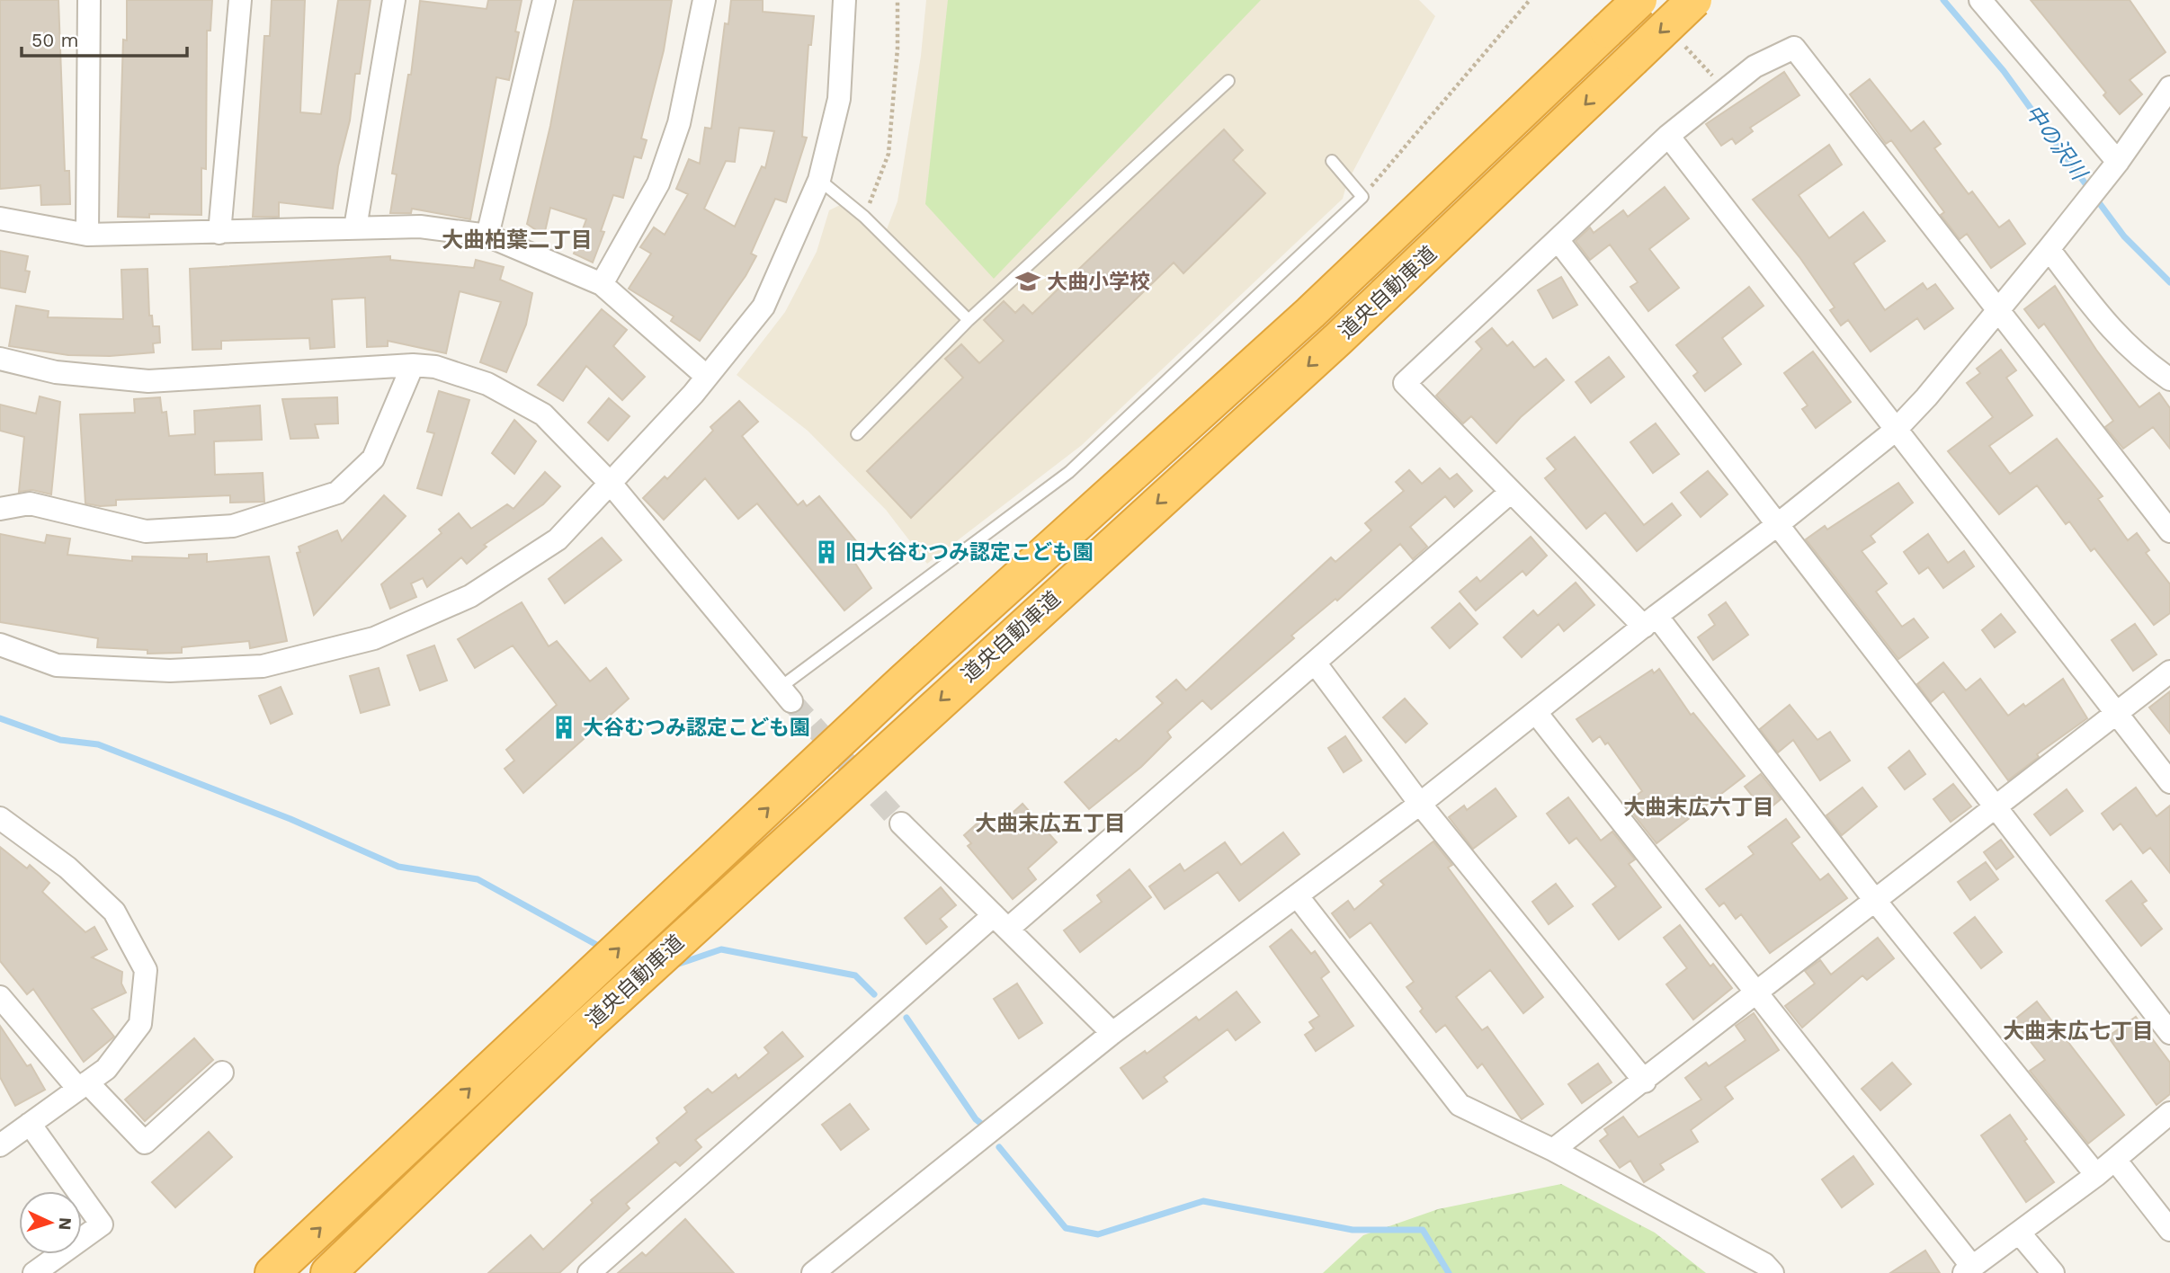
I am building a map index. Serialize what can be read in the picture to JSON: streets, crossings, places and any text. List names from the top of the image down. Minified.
{"streets":{"highway":["道央自動車道"]},"districts":["大曲柏葉二丁目","大曲末広六丁目","大曲末広五丁目","大曲末広七丁目"],"water":["中の沢川"],"places":{"school or university":["大曲小学校"],"building":["旧大谷むつみ認定こども園","大谷むつみ認定こども園"]},"scale_bar":"50 m","north":"right"}
